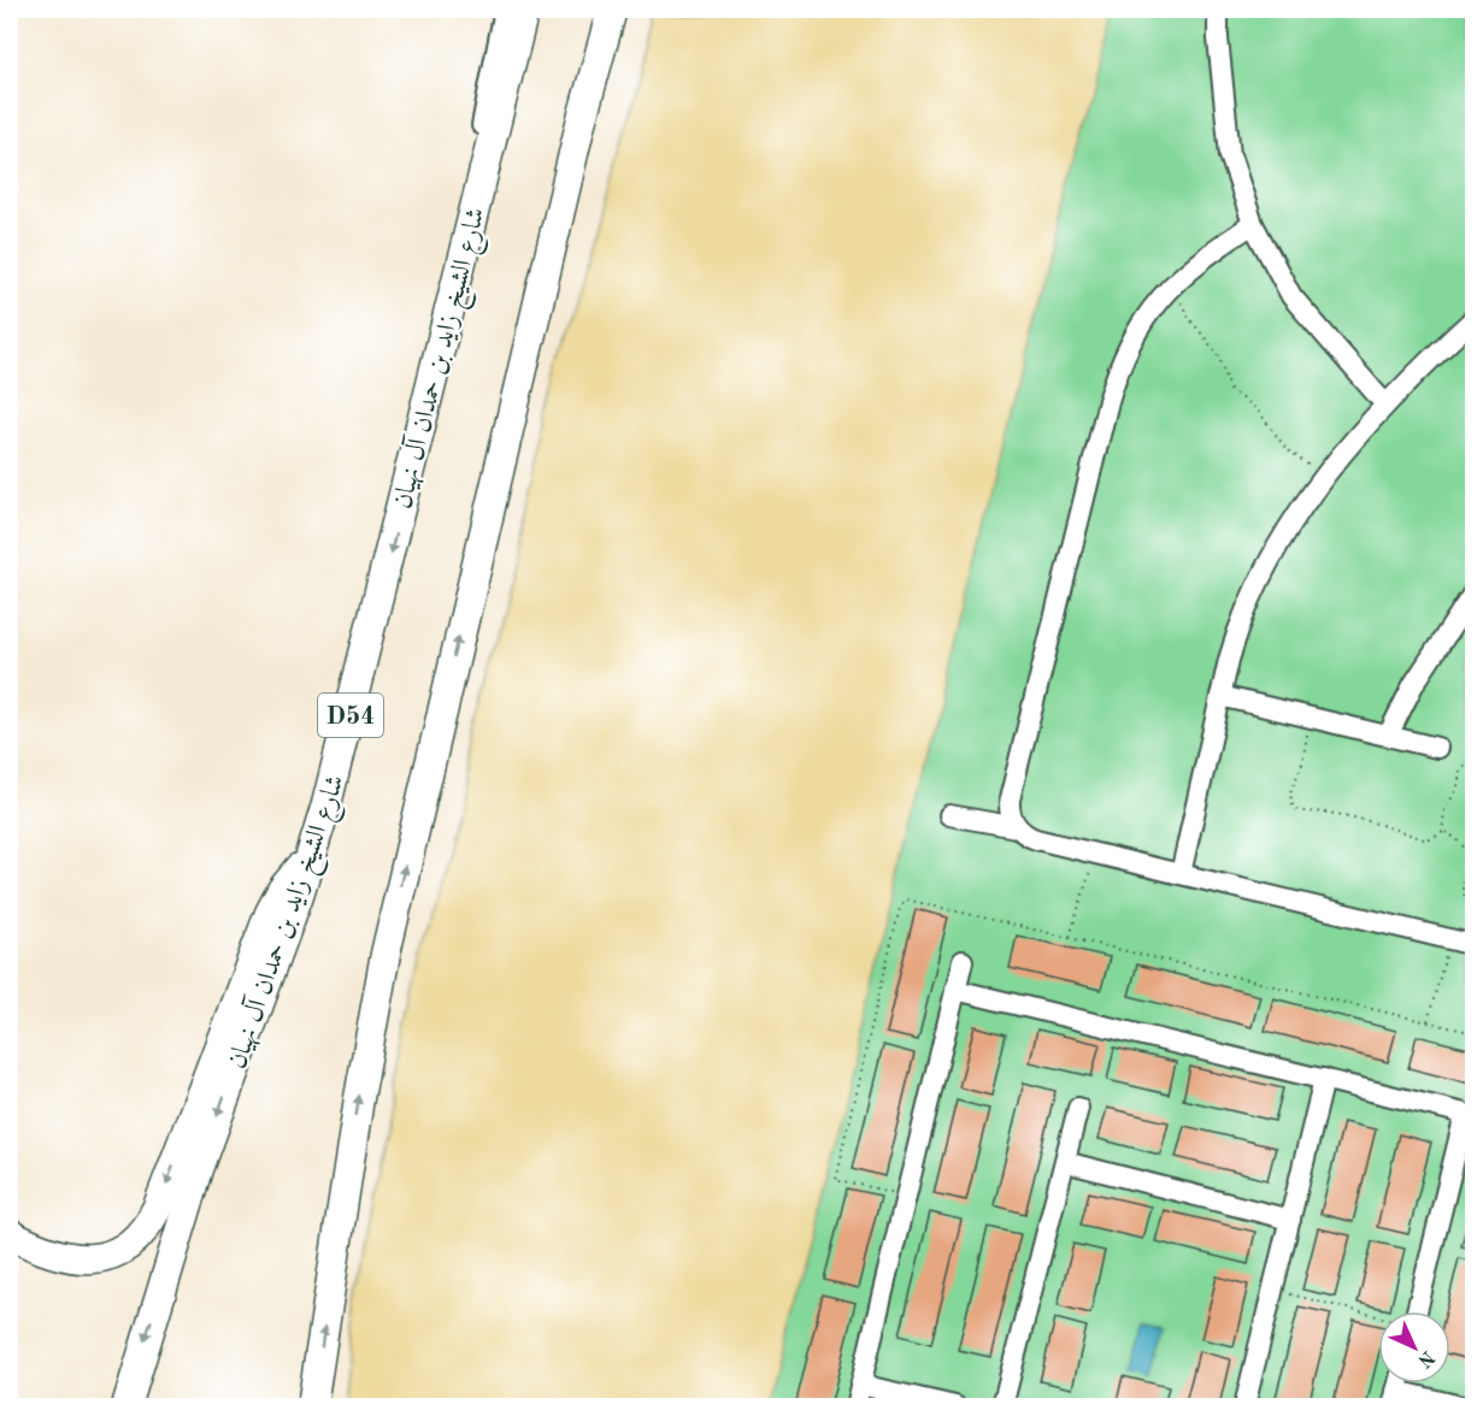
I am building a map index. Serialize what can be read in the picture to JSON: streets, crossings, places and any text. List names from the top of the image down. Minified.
{"streets":{"highway":["شارع الشيخ زايد بن حمدان آل نهيان","D54"]},"north":"bottom right"}
